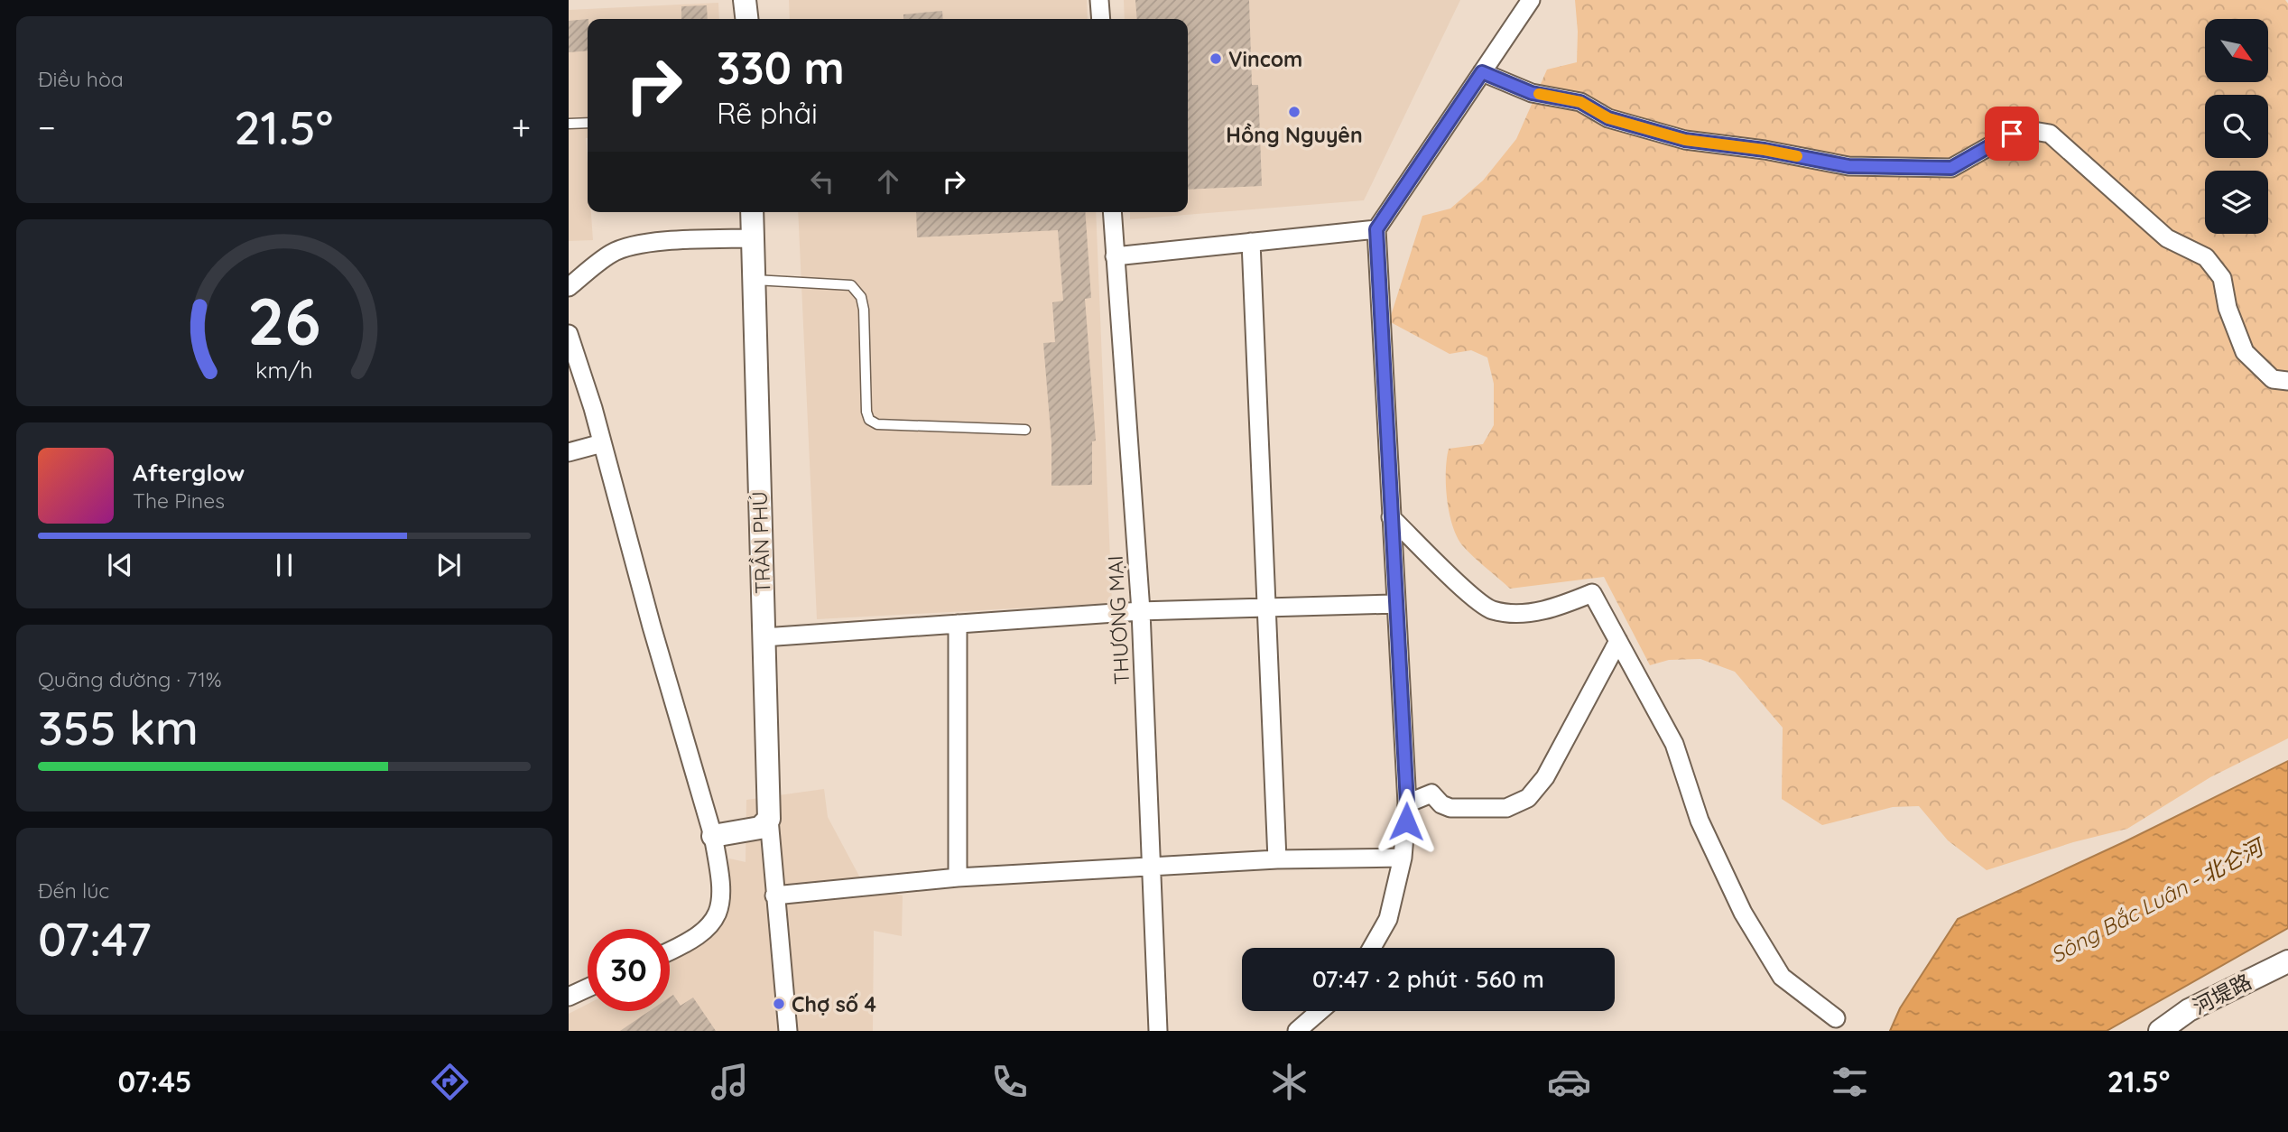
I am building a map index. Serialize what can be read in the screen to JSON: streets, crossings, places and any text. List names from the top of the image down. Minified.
{"streets":{"street":["TRẦN PHÚ","THƯƠNG MẠI","河堤路"]},"water":["Sông Bắc Luân - 北仑河"],"places":["Vincom","Hồng Nguyên","Chợ số 4"],"north":"bottom right","page":{"tile":["Điều hòa",["Quãng đường · 71%","355 km"],["Đến lúc","07:47"]],"turn":["330 m","Rẽ phải"],"heat":["−","21.5°","+"],"song":["Afterglow","The Pines"],"limit":"30","trip":"07:47 · 2 phút · 560 m","tabs":["07:45","21.5°"],"gauge":["26","km/h"]}}
